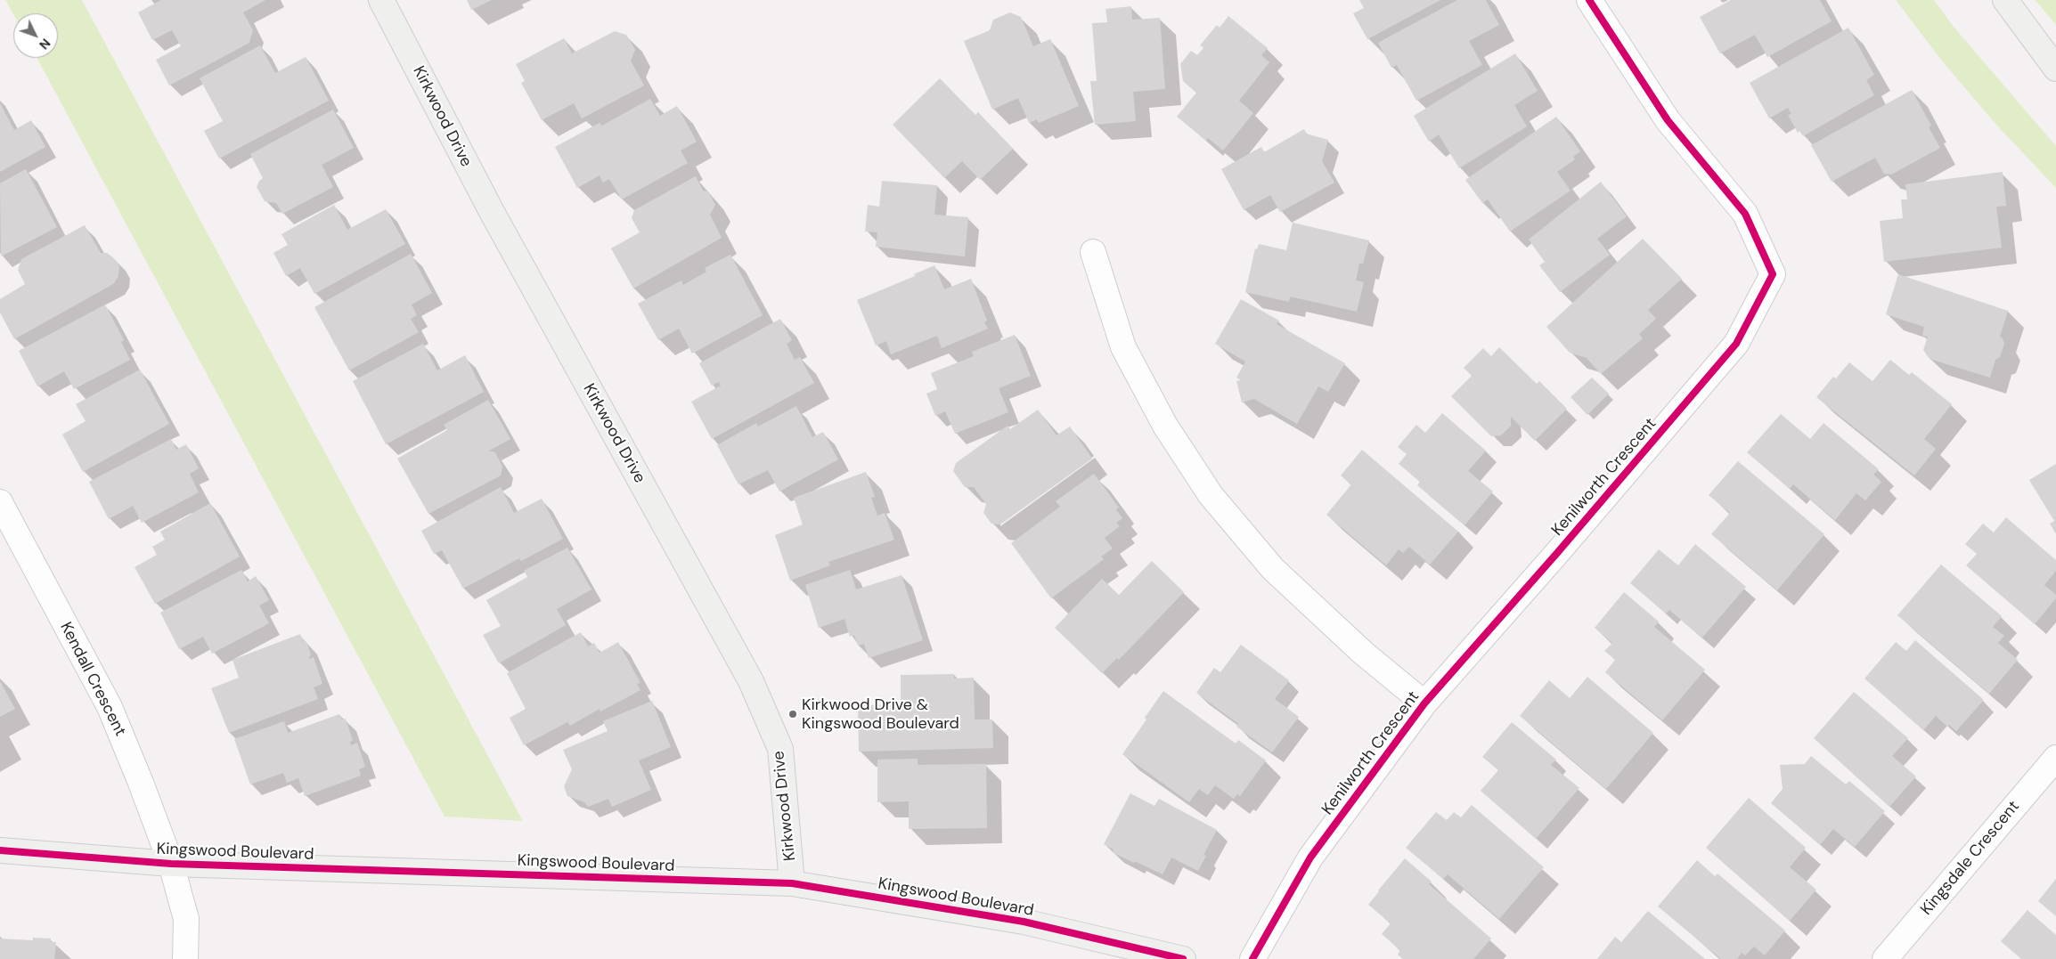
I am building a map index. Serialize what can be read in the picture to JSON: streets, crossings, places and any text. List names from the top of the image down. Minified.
{"streets":{"street":["Kirkwood Drive","Kenilworth Crescent","Kendall Crescent","Kingswood Boulevard","Kingsdale Crescent"]},"crossings":[["Kirkwood Drive","Kingswood Boulevard"],["Kendall Crescent","Kingswood Boulevard"]],"places":["Kirkwood Drive & Kingswood Boulevard"],"north":"bottom right"}
